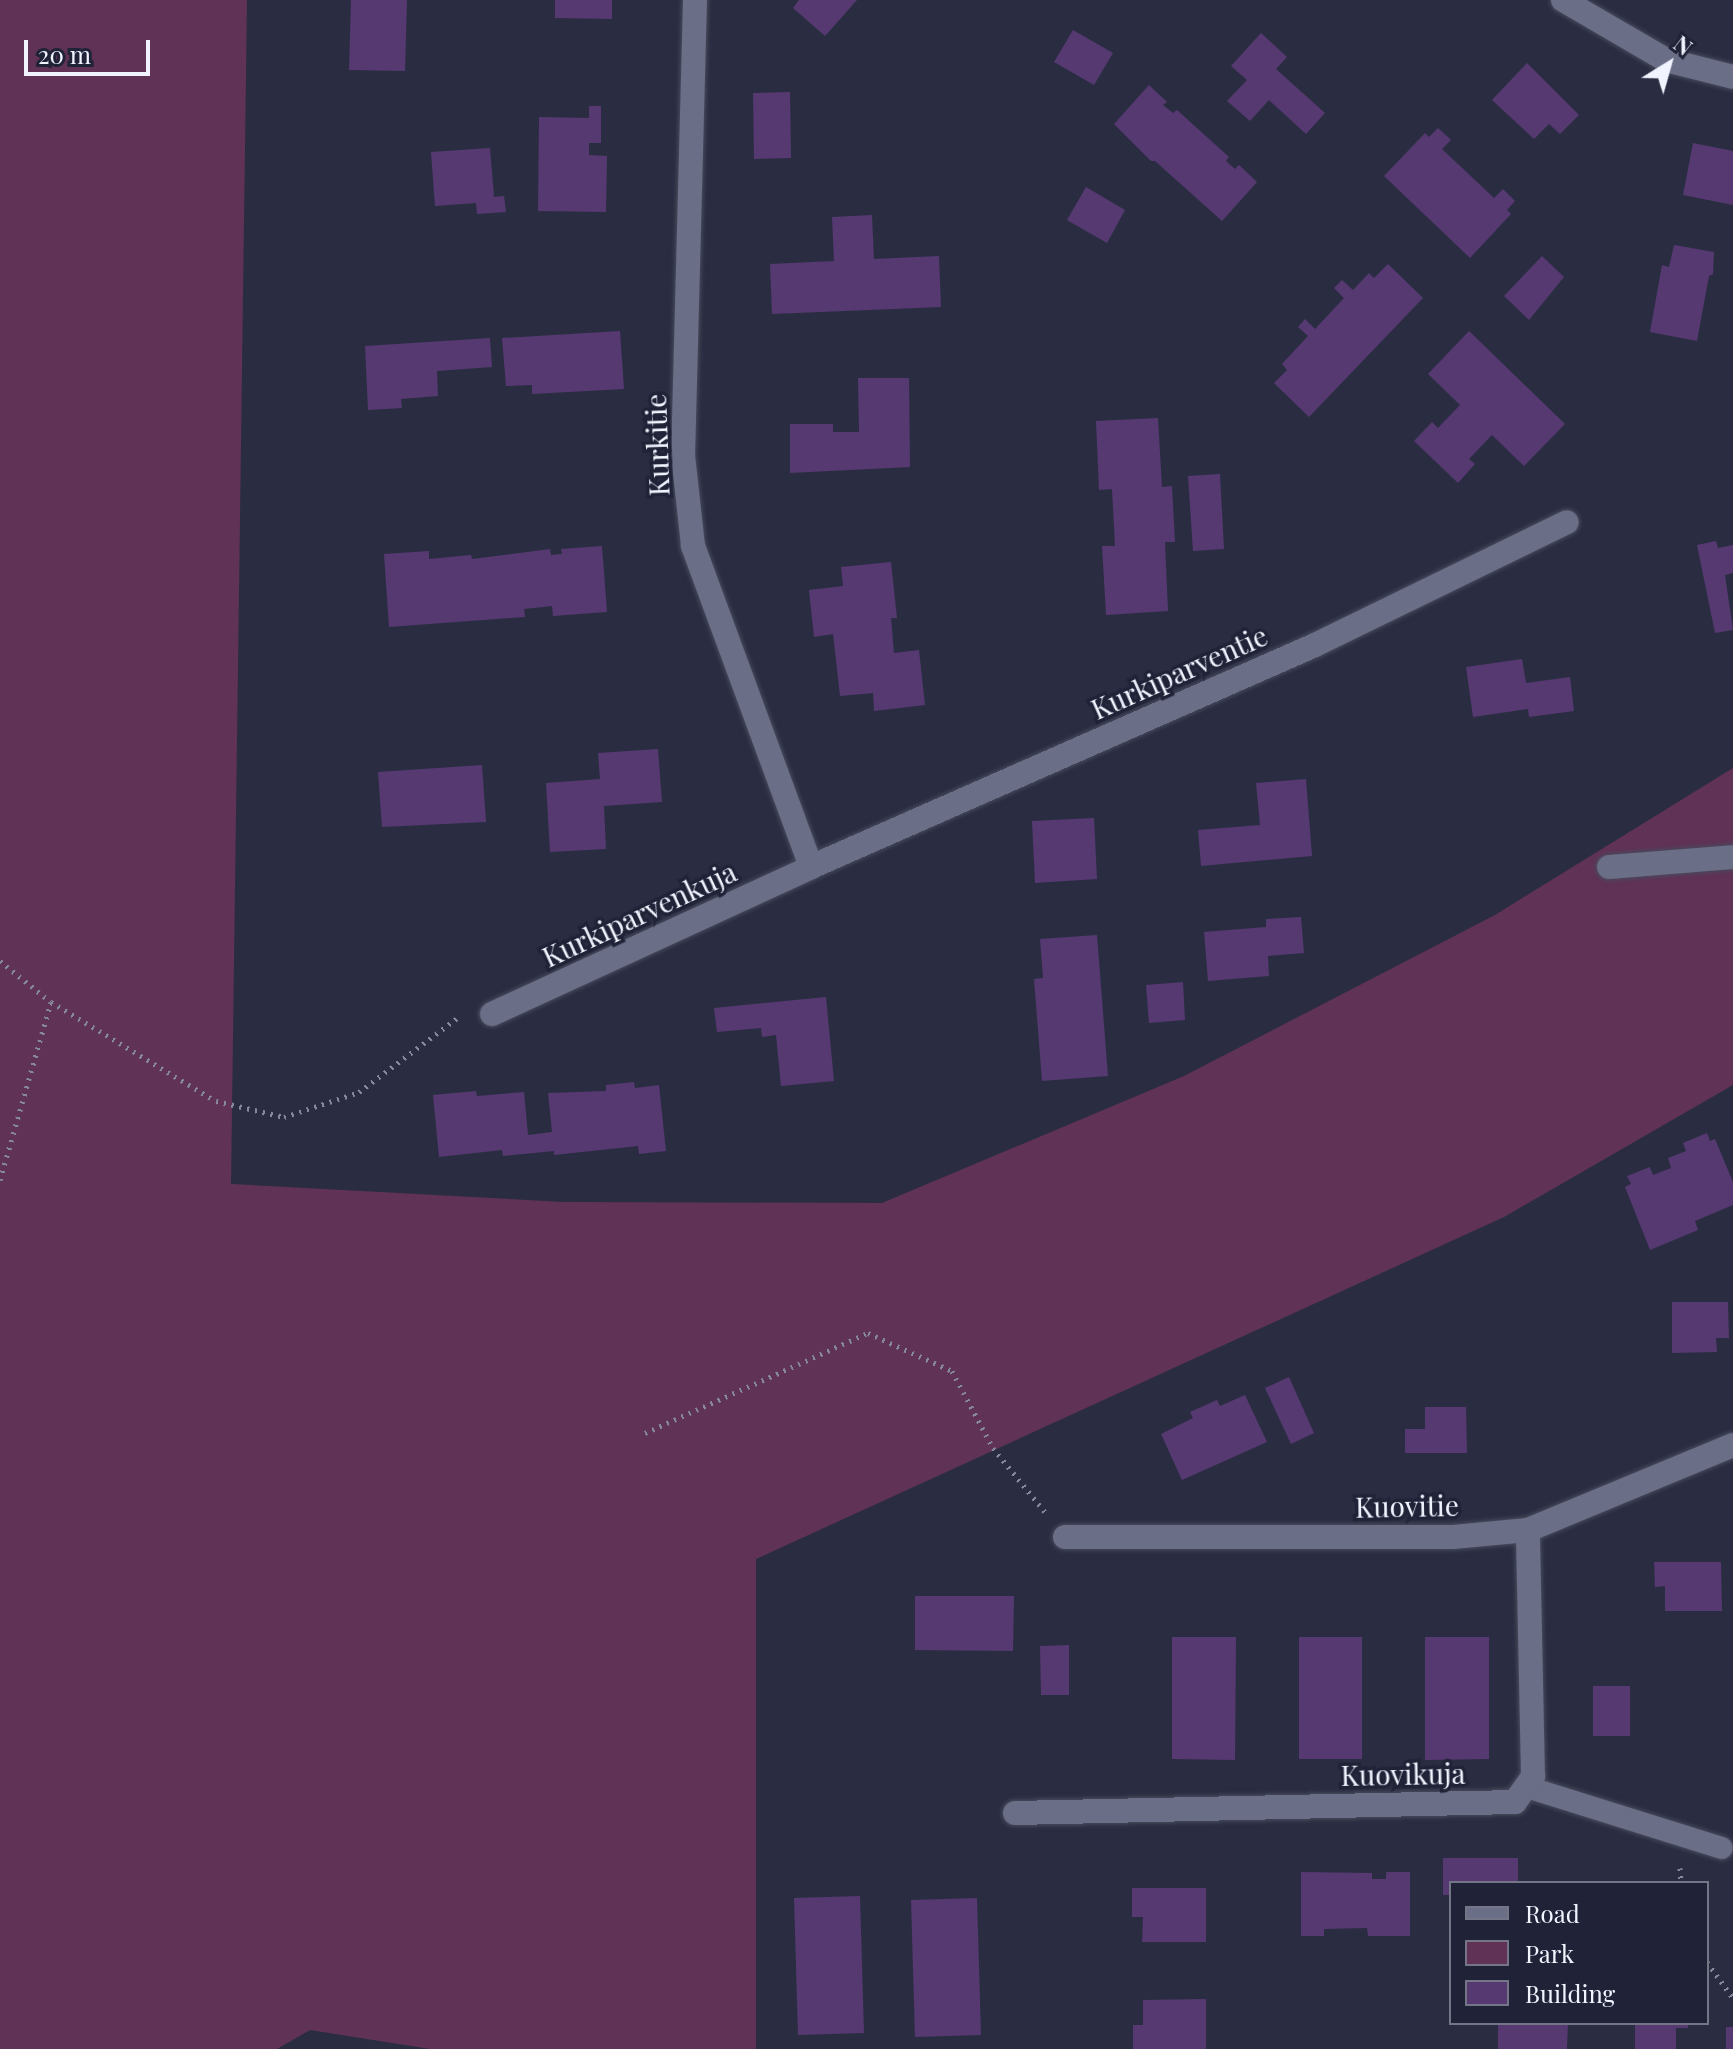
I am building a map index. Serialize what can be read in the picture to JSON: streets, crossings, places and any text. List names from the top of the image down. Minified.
{"streets":{"street":["Kurkitie","Kurkiparventie","Kurkiparvenkuja","Kuovitie","Kuovikuja"]},"crossings":[["Kurkitie","Kurkiparventie"],["Kurkitie","Kurkiparvenkuja"],["Kurkiparventie","Kurkiparvenkuja"]],"legend":["Road","Park","Building"],"scale_bar":"20 m","north":"top right"}
